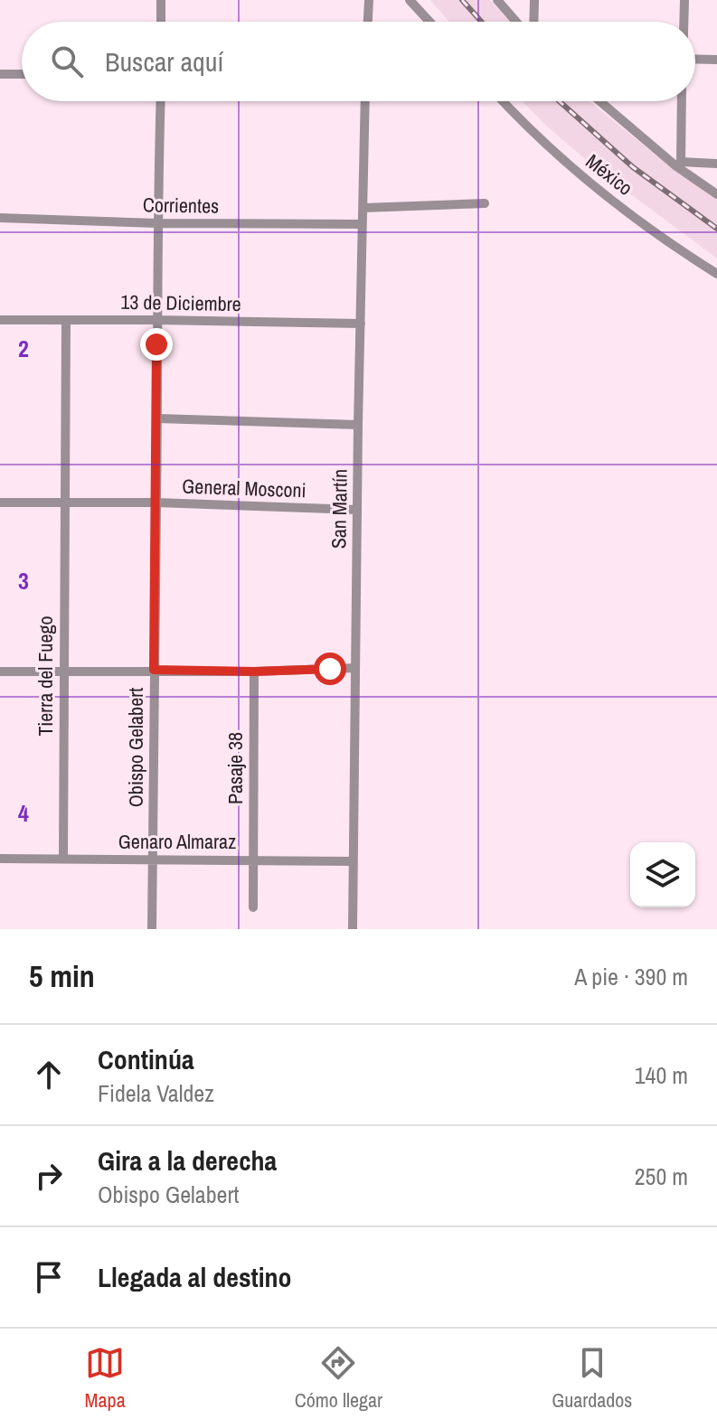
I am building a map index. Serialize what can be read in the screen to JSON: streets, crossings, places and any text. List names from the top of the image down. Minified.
{"streets":{"street":["México","Corrientes","13 de Diciembre","General Mosconi","San Martín","Tierra del Fuego","Obispo Gelabert","Pasaje 38","Genaro Almaraz"]},"crossings":[["Corrientes","San Martín"],["Corrientes","Obispo Gelabert"],["13 de Diciembre","San Martín"],["13 de Diciembre","Tierra del Fuego"],["13 de Diciembre","Obispo Gelabert"],["General Mosconi","San Martín"],["General Mosconi","Tierra del Fuego"],["General Mosconi","Obispo Gelabert"],["San Martín","Genaro Almaraz"],["Tierra del Fuego","Genaro Almaraz"],["Obispo Gelabert","Genaro Almaraz"],["Pasaje 38","Genaro Almaraz"]],"page":{"search":"Buscar aquí","heading":["5 min","A pie · 390 m"],"list":[["Continúa","Fidela Valdez","140 m"],["Gira a la derecha","Obispo Gelabert","250 m"],"Llegada al destino"],"nav":["Mapa","Cómo llegar","Guardados"]},"grid":{"rows":["2","3","4"]}}
